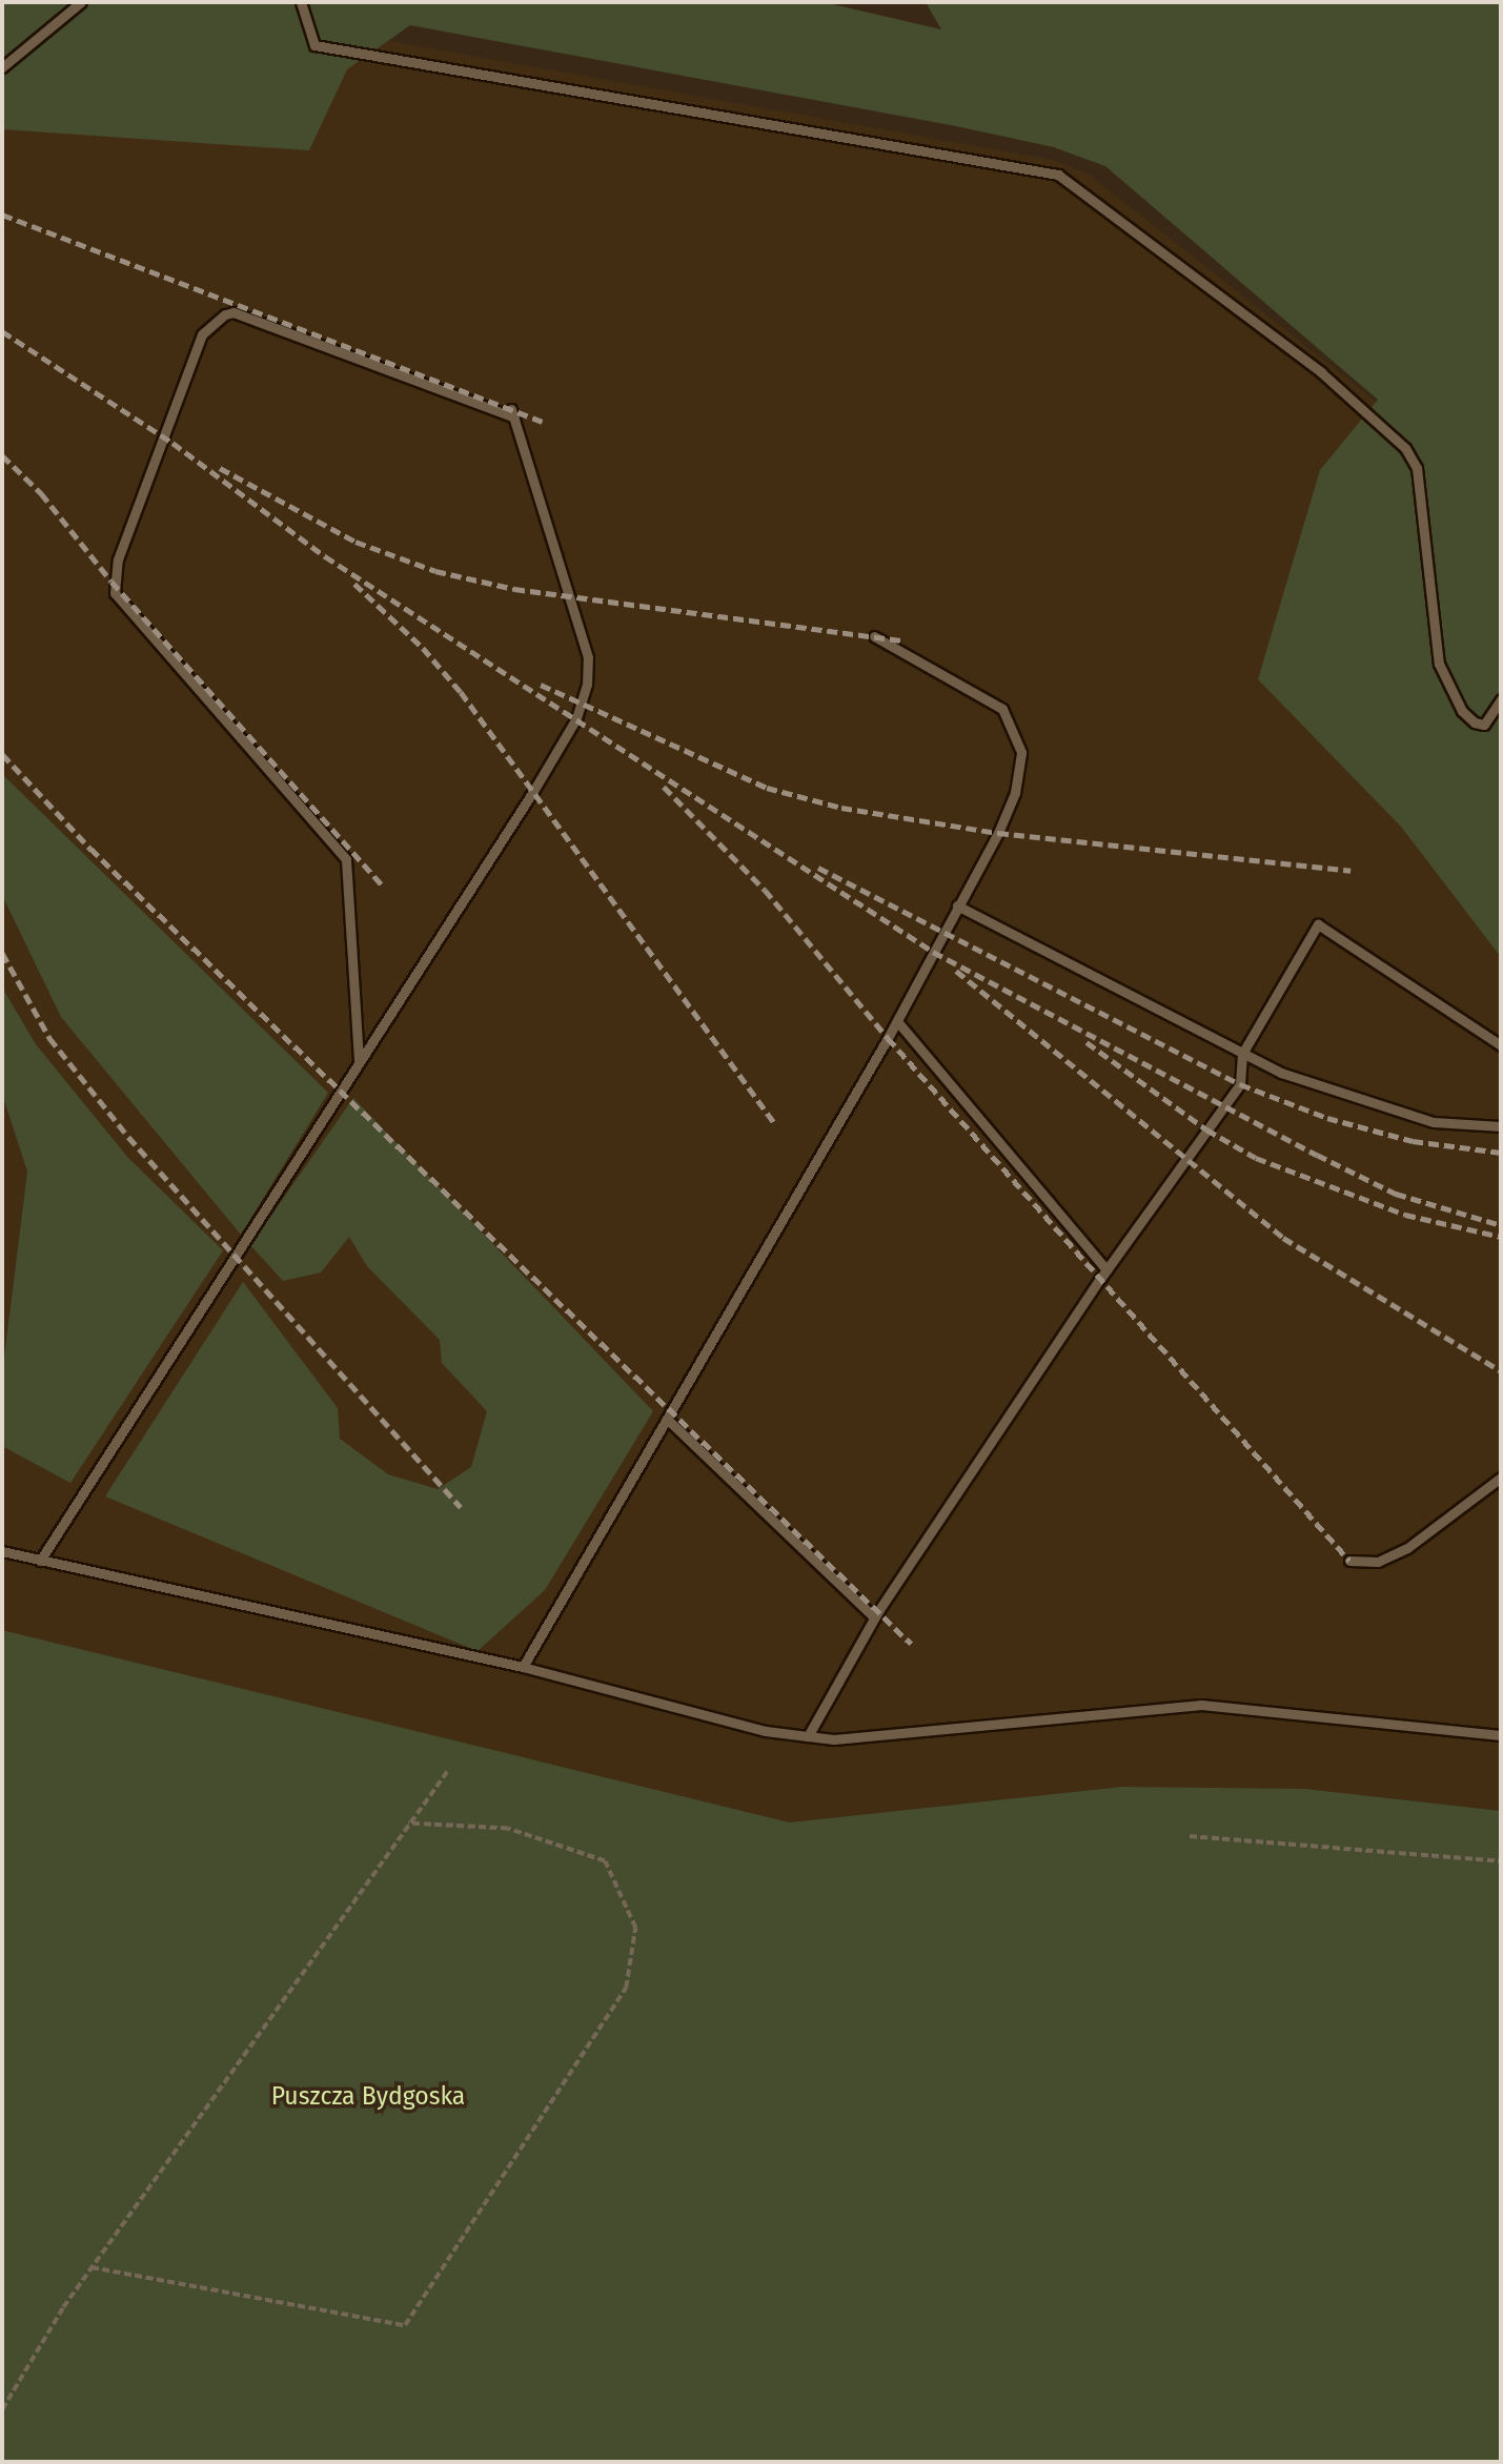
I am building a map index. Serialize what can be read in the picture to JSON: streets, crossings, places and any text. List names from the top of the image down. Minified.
{"parks":["Puszcza Bydgoska"]}
